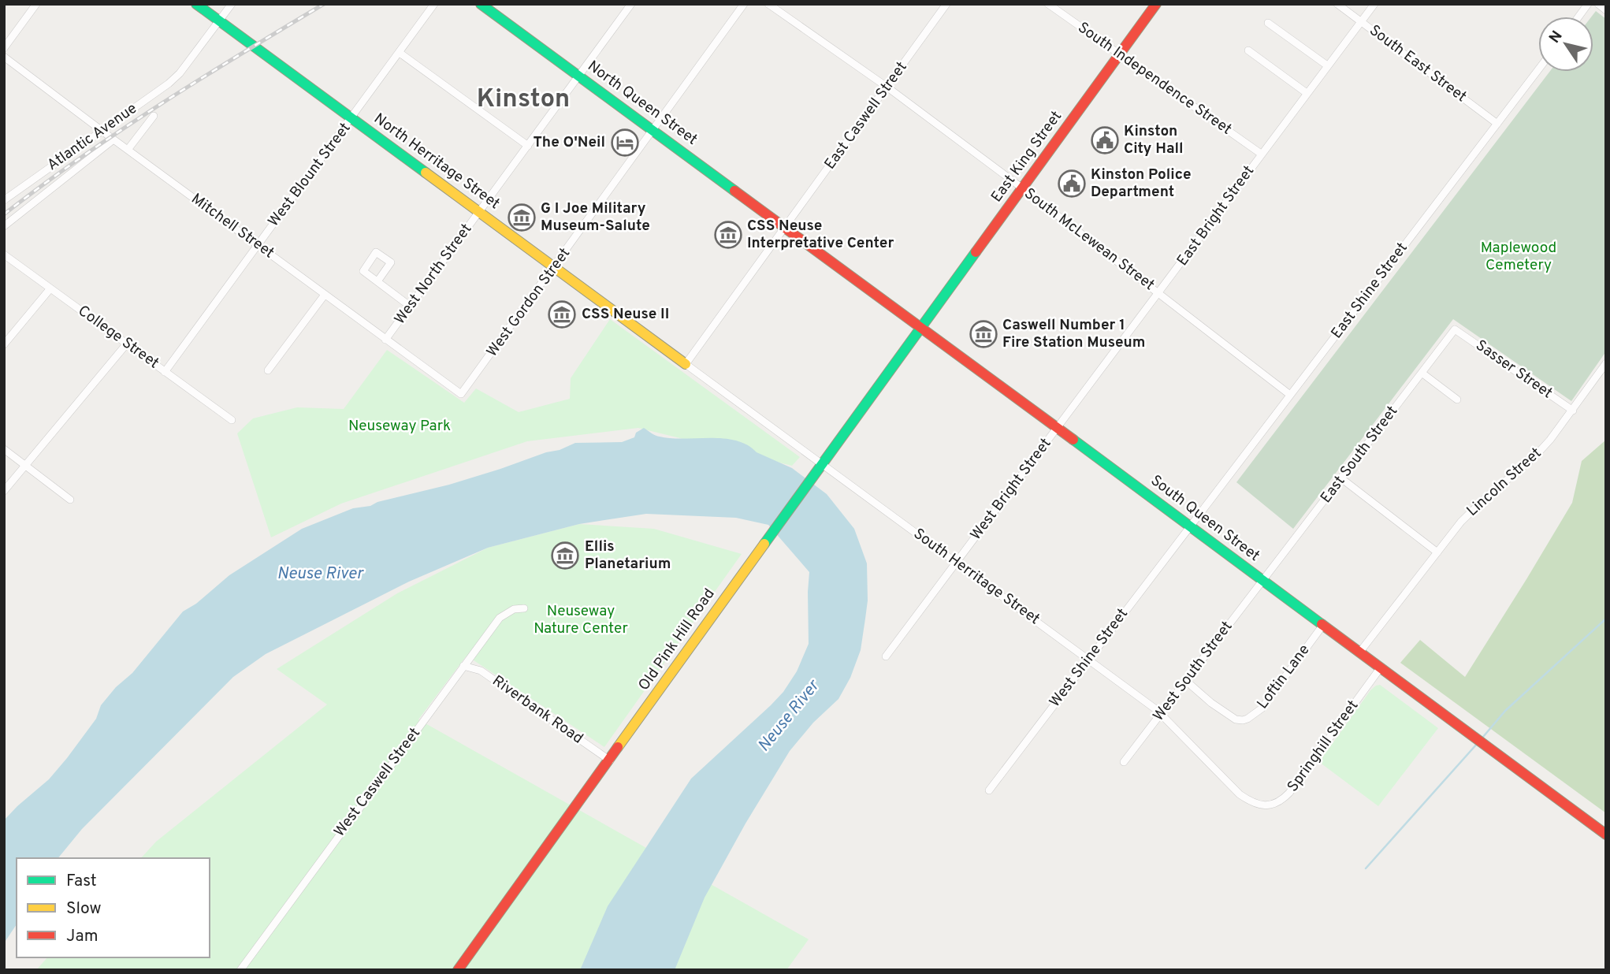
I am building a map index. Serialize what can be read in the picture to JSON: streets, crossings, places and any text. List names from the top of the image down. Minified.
{"streets":{"main road":["North Queen Street","East King Street","North Herritage Street","South Queen Street","Old Pink Hill Road"],"street":["South East Street","South Independence Street","East Caswell Street","Atlantic Avenue","West Blount Street","East Bright Street","Mitchell Street","South McLewean Street","West North Street","East Shine Street","West Gordon Street","College Street","Sasser Street","East South Street","Lincoln Street","West Bright Street","South Herritage Street","West Shine Street","West South Street","Loftin Lane","Riverbank Road","Springhill Street","West Caswell Street"]},"crossings":[["South East Street","East Bright Street"],["South East Street","East Shine Street"],["South Independence Street","East King Street"],["South Independence Street","East Bright Street"],["North Queen Street","East Caswell Street"],["North Queen Street","West North Street"],["North Queen Street","West Gordon Street"],["North Queen Street","South Queen Street"],["East Caswell Street","South McLewean Street"],["East Caswell Street","South Queen Street"],["Atlantic Avenue","North Herritage Street"],["Atlantic Avenue","Mitchell Street"],["East King Street","South McLewean Street"],["East King Street","South Queen Street"],["East King Street","Old Pink Hill Road"],["North Herritage Street","West Blount Street"],["North Herritage Street","West North Street"],["North Herritage Street","West Gordon Street"],["North Herritage Street","South Herritage Street"],["West Blount Street","Mitchell Street"],["West Blount Street","College Street"],["East Bright Street","South McLewean Street"],["East Bright Street","West Bright Street"],["East Bright Street","South Queen Street"],["Mitchell Street","West North Street"],["Mitchell Street","West Gordon Street"],["South McLewean Street","East Shine Street"],["East Shine Street","South Queen Street"],["East Shine Street","West Shine Street"],["Sasser Street","East South Street"],["Sasser Street","Lincoln Street"],["East South Street","South Queen Street"],["East South Street","West South Street"],["Lincoln Street","South Queen Street"],["West Bright Street","South Queen Street"],["West Bright Street","South Herritage Street"],["South Queen Street","Old Pink Hill Road"],["South Queen Street","West Shine Street"],["South Queen Street","West South Street"],["South Queen Street","Loftin Lane"],["South Queen Street","Springhill Street"],["South Herritage Street","Old Pink Hill Road"],["South Herritage Street","West Shine Street"],["South Herritage Street","West South Street"],["South Herritage Street","Springhill Street"],["Old Pink Hill Road","Riverbank Road"],["West South Street","Loftin Lane"],["Riverbank Road","West Caswell Street"]],"districts":["Kinston"],"water":["Neuse River"],"parks":["Maplewood Cemetery","Neuseway Park","Neuseway Nature Center"],"places":{"public building":["Kinston City Hall","Kinston Police Department"],"hotel":["The O'Neil"],"museum":["G I Joe Military Museum-Salute","CSS Neuse Interpretative Center","CSS Neuse II","Caswell Number 1 Fire Station Museum","Ellis Planetarium"]},"legend":["Fast","Slow","Jam"],"north":"top left"}
